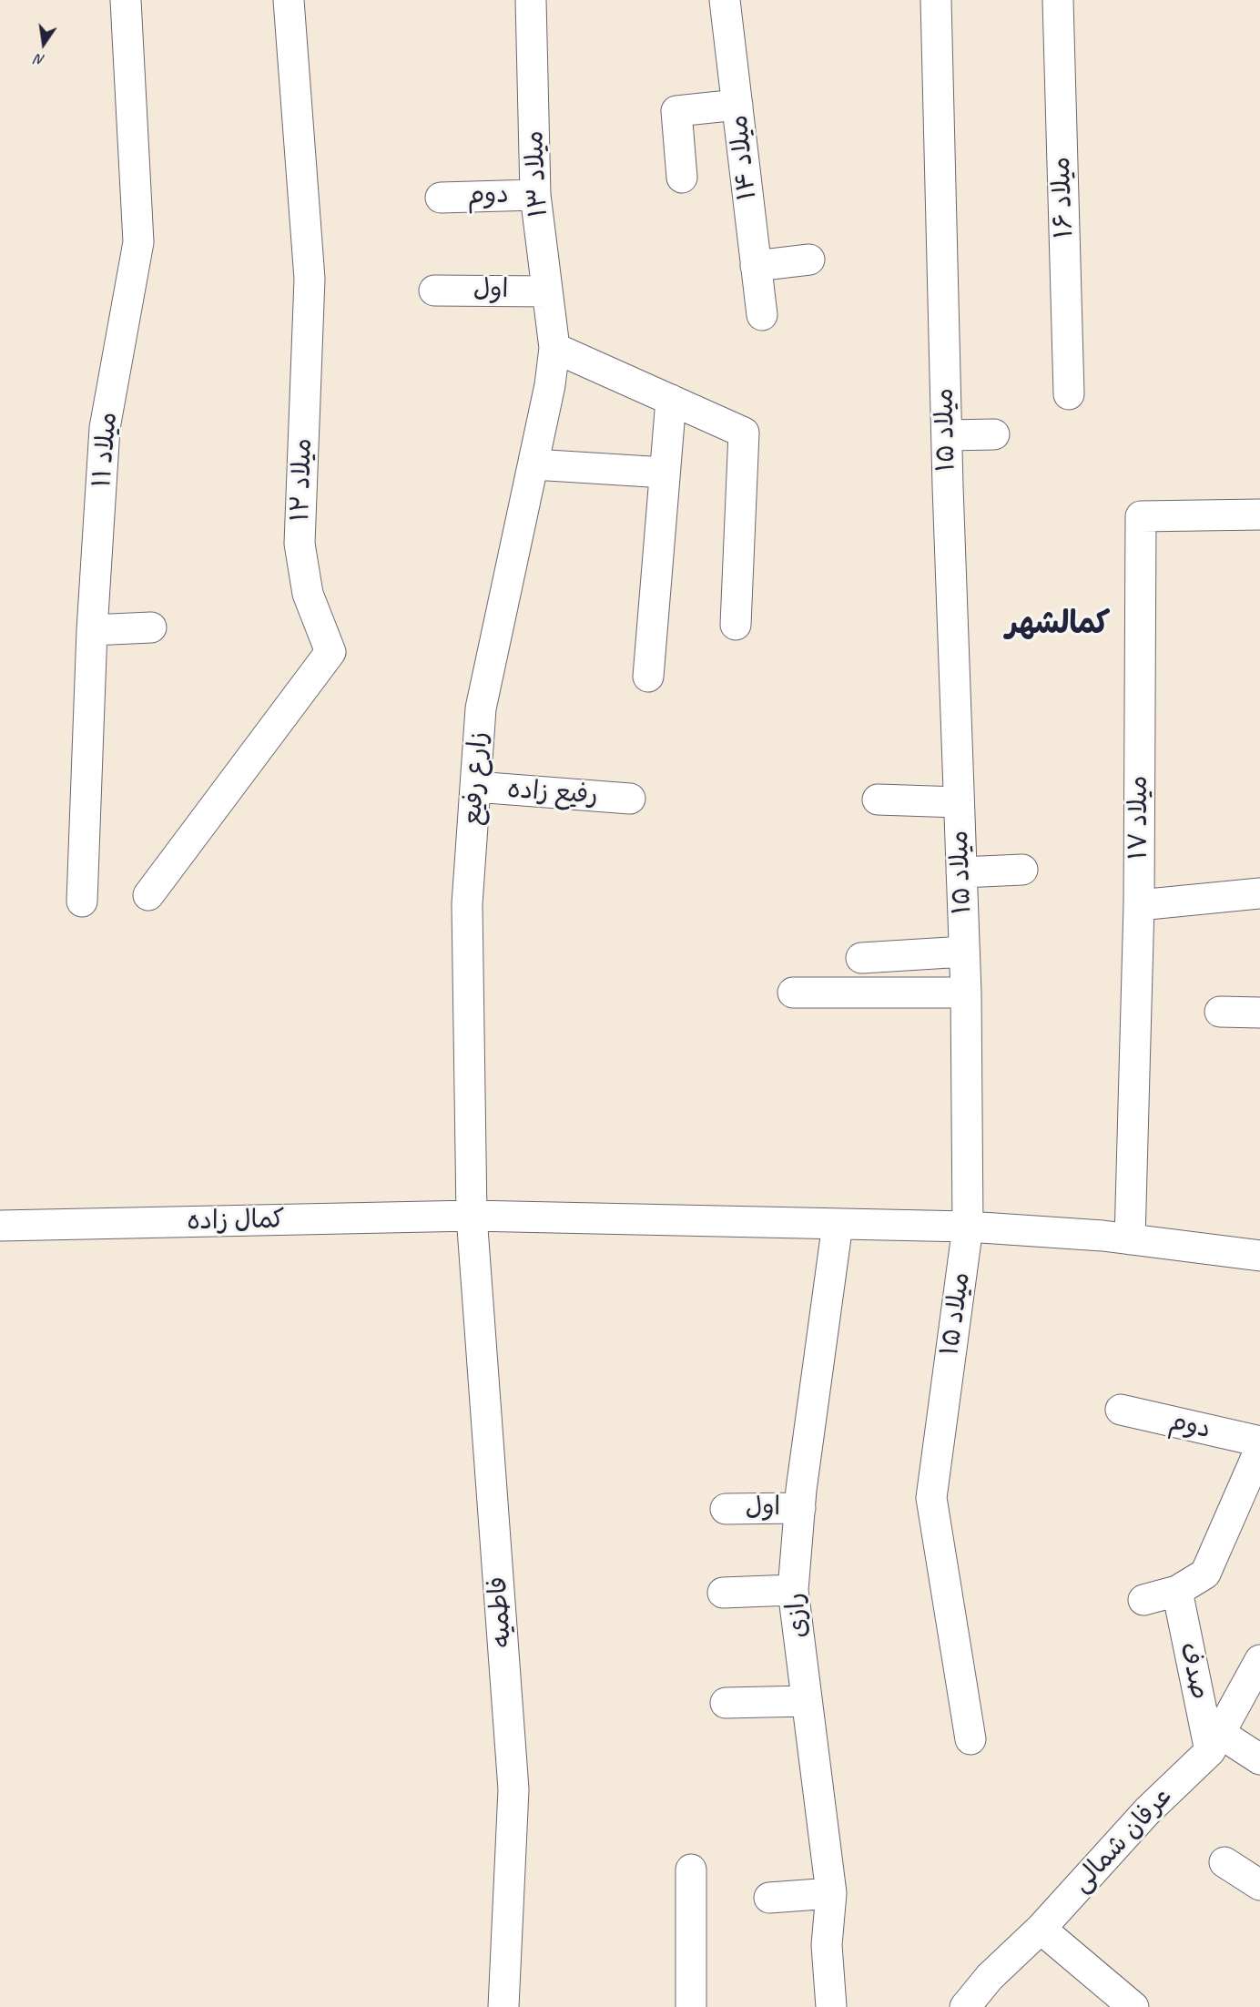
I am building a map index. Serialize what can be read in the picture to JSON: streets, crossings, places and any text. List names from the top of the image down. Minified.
{"streets":{"street":["میلاد ۱۴","میلاد ۱۳","دوم","میلاد ۱۶","اول","میلاد ۱۵","میلاد ۱۱","میلاد ۱۲","زارع رفیع","رفیع زاده","میلاد ۱۷","کمال زاده","فاطمیه","رازی","صدف","عرفان شمالی"]},"crossings":[["میلاد ۱۳","دوم"],["میلاد ۱۳","اول"],["میلاد ۱۳","زارع رفیع"],["اول","رازی"],["میلاد ۱۵","کمال زاده"],["زارع رفیع","رفیع زاده"],["زارع رفیع","کمال زاده"],["زارع رفیع","فاطمیه"],["میلاد ۱۷","کمال زاده"],["کمال زاده","فاطمیه"],["کمال زاده","رازی"],["صدف","عرفان شمالی"]],"districts":["کمالشهر"],"north":"bottom"}
